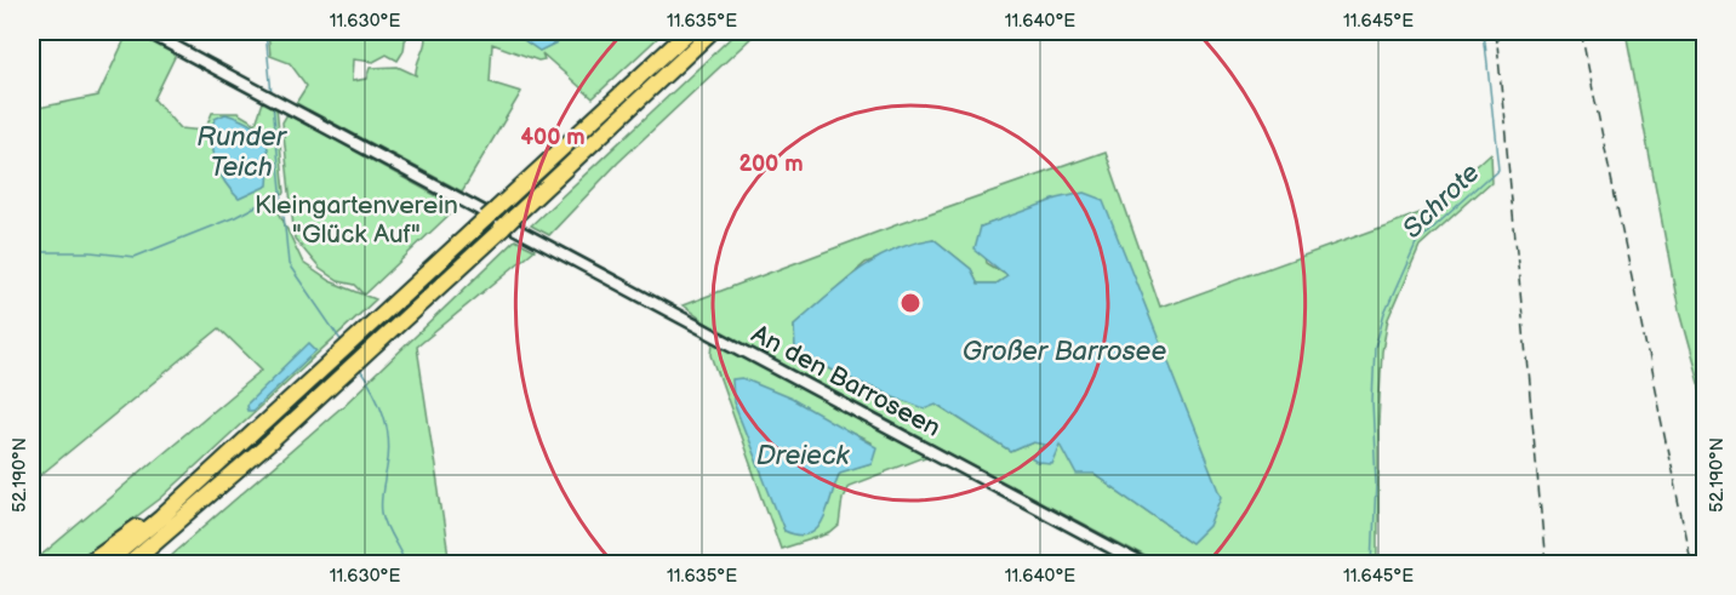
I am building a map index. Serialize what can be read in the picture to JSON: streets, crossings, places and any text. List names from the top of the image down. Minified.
{"streets":{"street":["An den Barroseen"]},"water":["Runder Teich","Schrote","Großer Barrosee","Dreieck"],"parks":["Kleingartenverein \"Glück Auf\""],"coordinates":["11.630°E","11.635°E","11.640°E","11.645°E","52.190°N"],"rings":["400 m","200 m"]}
